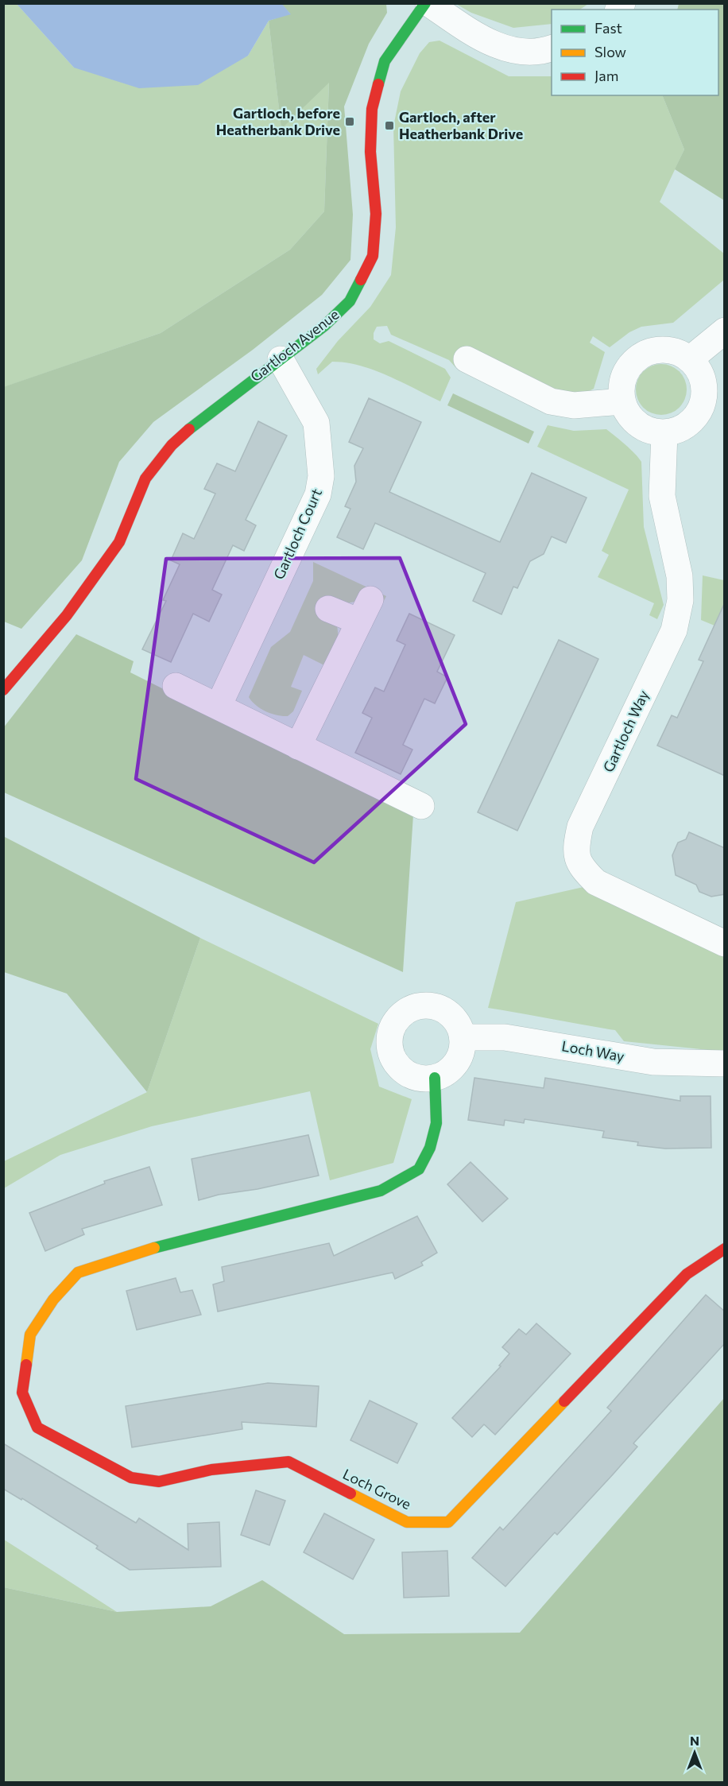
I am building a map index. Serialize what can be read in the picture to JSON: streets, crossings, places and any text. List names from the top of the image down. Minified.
{"streets":{"street":["Gartloch Avenue","Gartloch Court","Gartloch Way","Loch Way","Loch Grove"]},"crossings":[["Gartloch Avenue","Gartloch Court"],["Loch Way","Loch Grove"]],"places":{"transit":["Gartloch, before Heatherbank Drive","Gartloch, after Heatherbank Drive"]},"legend":["Fast","Slow","Jam"],"north":"top"}
